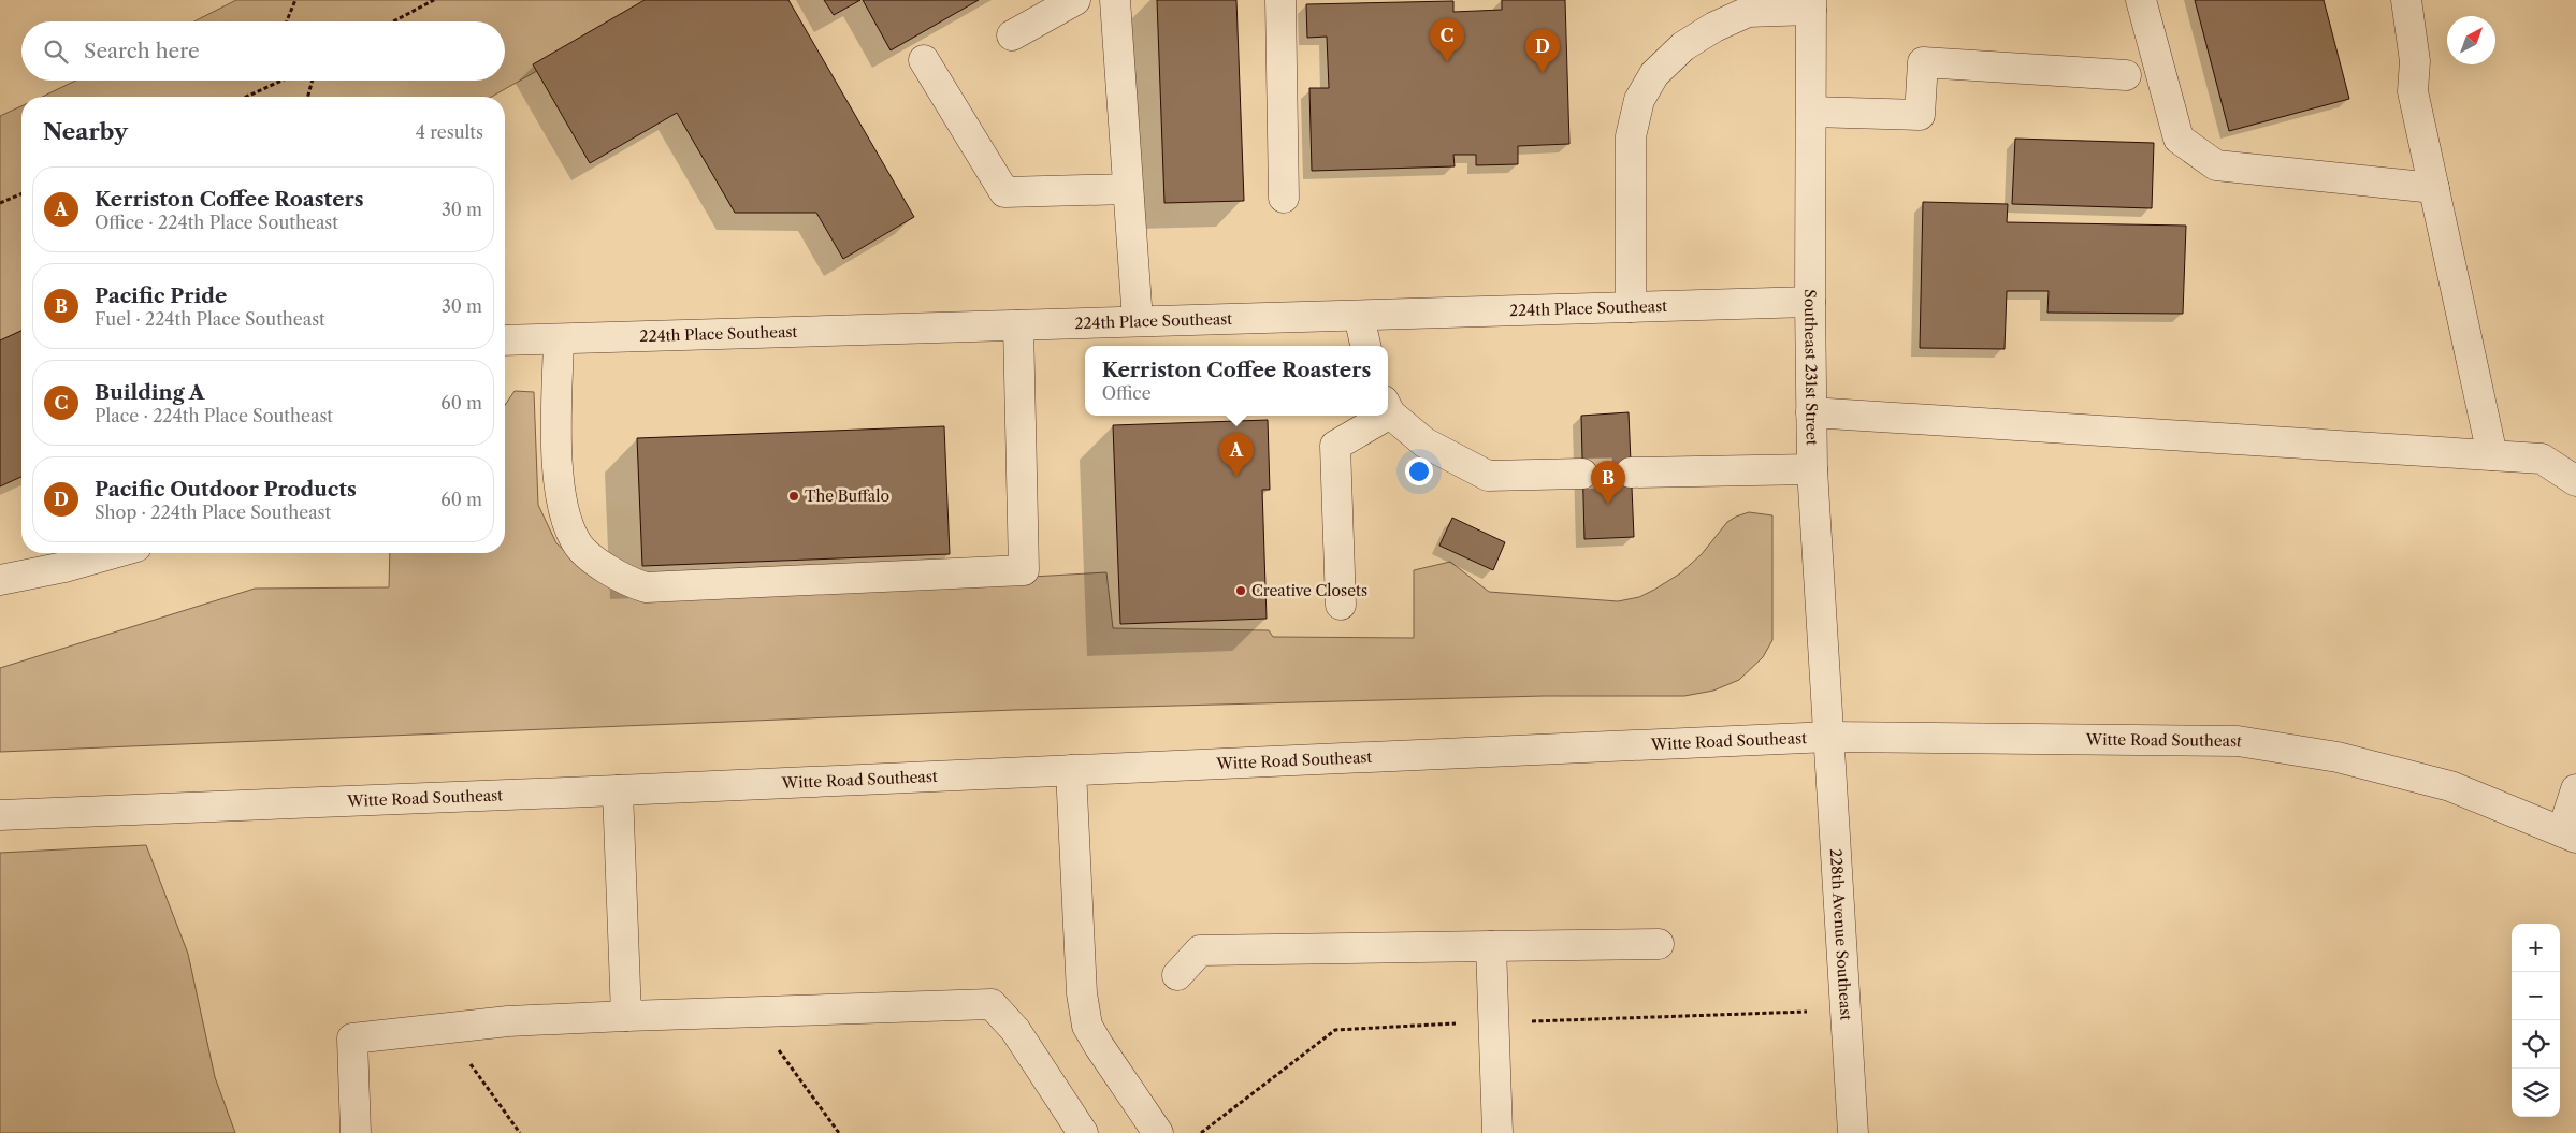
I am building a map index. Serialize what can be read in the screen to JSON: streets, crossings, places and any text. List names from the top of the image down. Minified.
{"streets":{"street":["224th Place Southeast","Southeast 231st Street","Witte Road Southeast","228th Avenue Southeast"]},"crossings":[["224th Place Southeast","Southeast 231st Street"],["Southeast 231st Street","Witte Road Southeast"],["Southeast 231st Street","228th Avenue Southeast"],["Witte Road Southeast","228th Avenue Southeast"]],"places":["The Buffalo","Creative Closets"],"north":"top right","page":{"pins":["C","D","A","B"],"search":"Search here","heading":["Nearby","4 results"],"list":[{"mark":"A","name":"Kerriston Coffee Roasters","note":"Office · 224th Place Southeast","value":"30 m"},{"mark":"B","name":"Pacific Pride","note":"Fuel · 224th Place Southeast","value":"30 m"},{"mark":"C","name":"Building A","note":"Place · 224th Place Southeast","value":"60 m"},{"mark":"D","name":"Pacific Outdoor Products","note":"Shop · 224th Place Southeast","value":"60 m"}],"popup":["Kerriston Coffee Roasters","Office"],"map_buttons":["+","−"]}}
